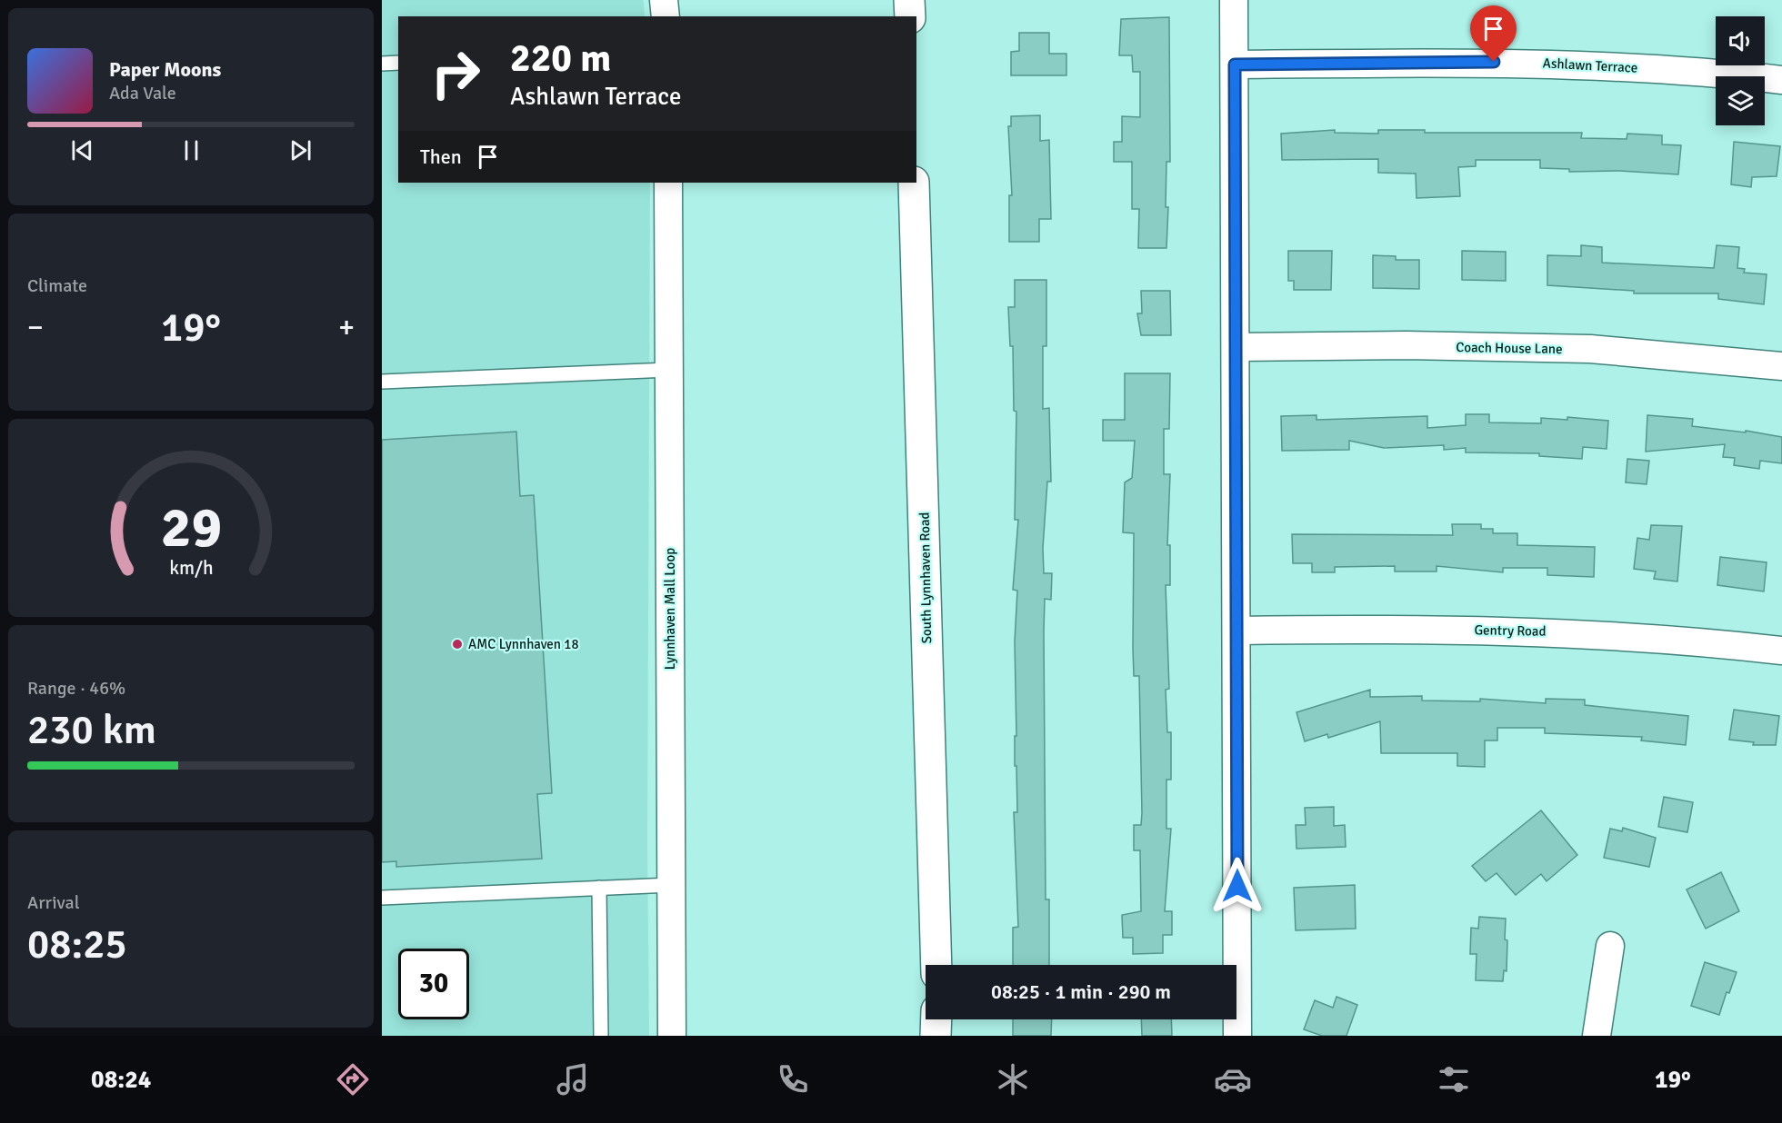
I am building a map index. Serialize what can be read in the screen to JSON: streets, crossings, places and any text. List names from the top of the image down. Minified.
{"streets":{"street":["Ashlawn Terrace","Coach House Lane","South Lynnhaven Road","Lynnhaven Mall Loop","Gentry Road"]},"places":["AMC Lynnhaven 18"],"page":{"turn":["220 m","Ashlawn Terrace"],"song":["Paper Moons","Ada Vale"],"then":"Then","tile":["Climate",["Range · 46%","230 km"],["Arrival","08:25"]],"heat":["−","19°","+"],"limit":"30","trip":"08:25 · 1 min · 290 m","tabs":["08:24","19°"],"gauge":["29","km/h"]}}
